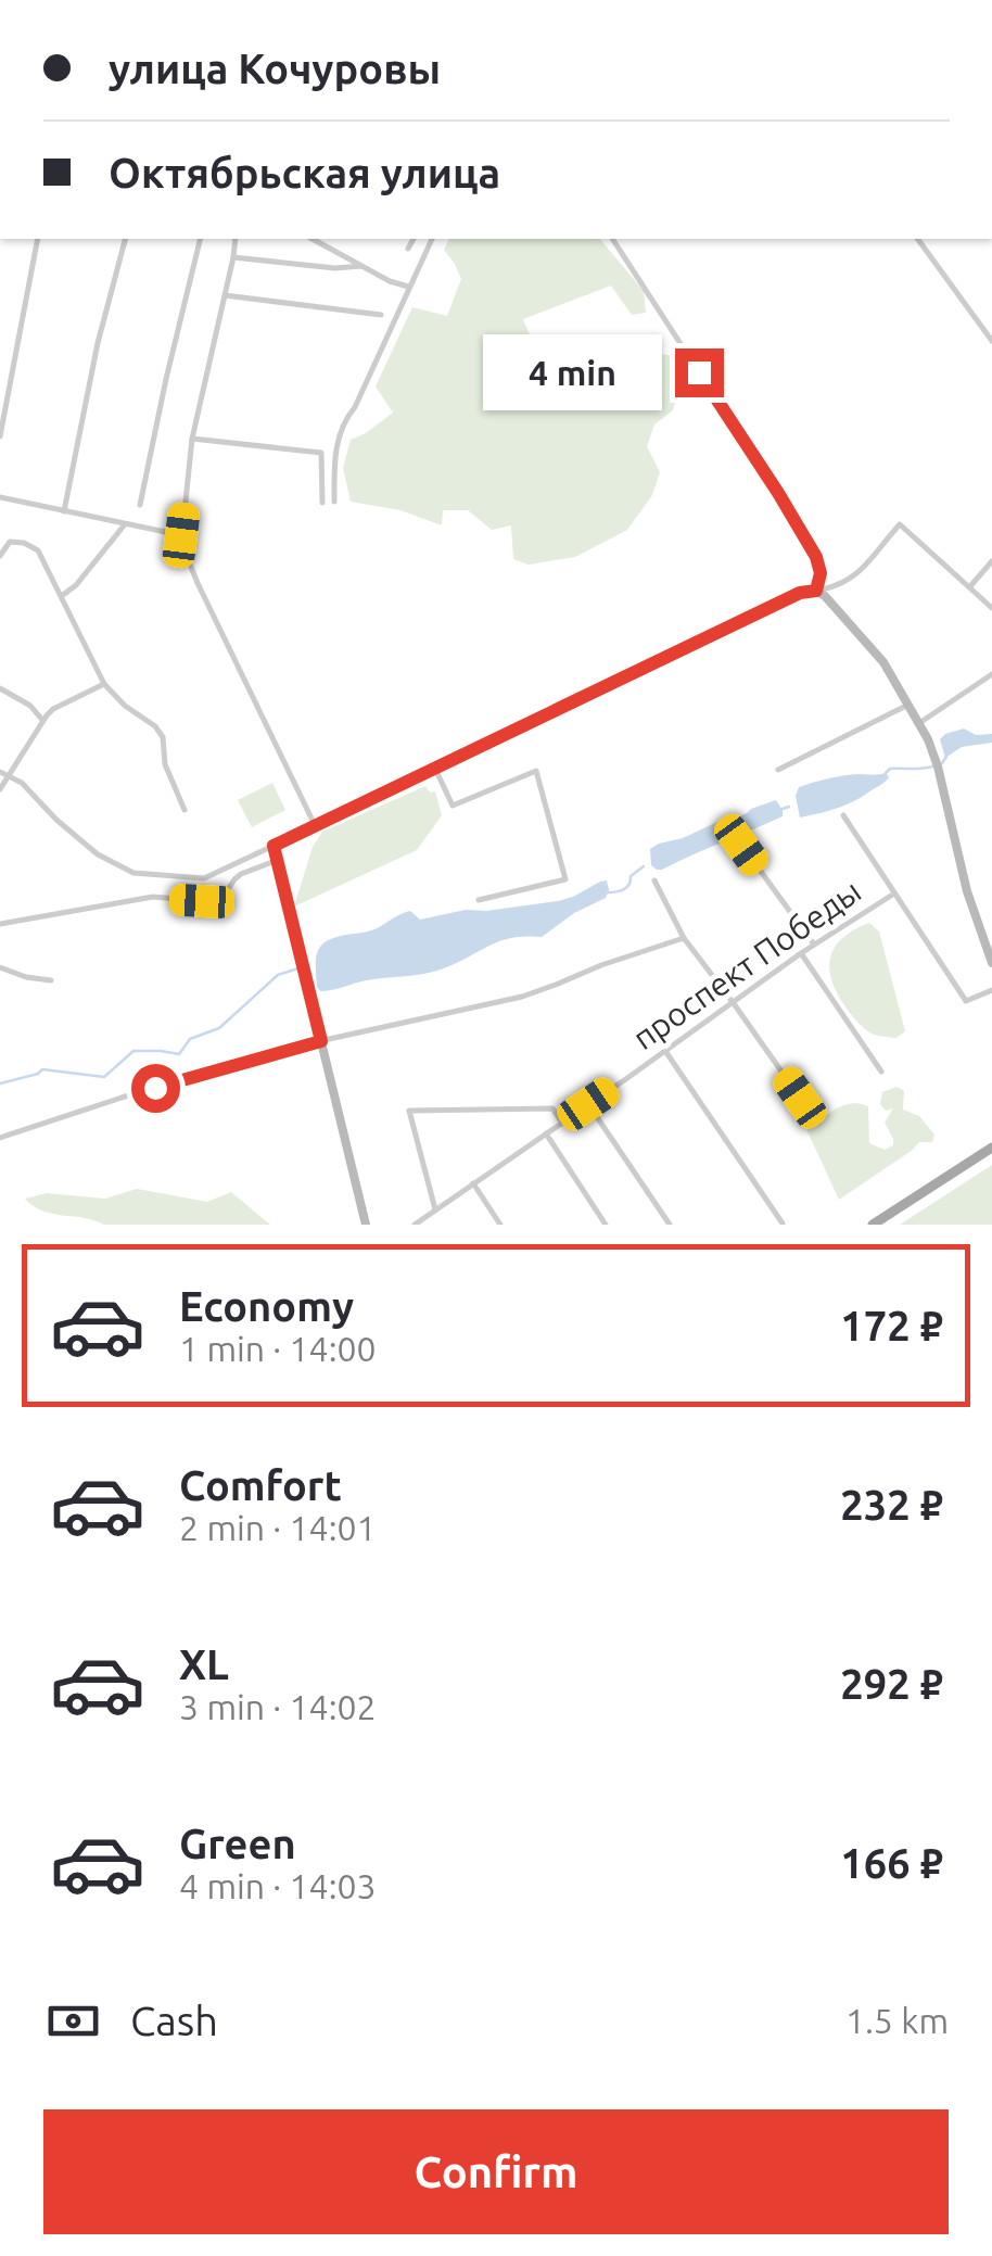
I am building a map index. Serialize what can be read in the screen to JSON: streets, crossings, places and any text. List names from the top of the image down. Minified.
{"streets":{"street":["проспект Победы"]},"page":{"banner":["улица Кочуровы","Октябрьская улица"],"bubble":"4 min","list":[{"name":"Economy","note":"1 min · 14:00","value":"172 ₽"},{"name":"Comfort","note":"2 min · 14:01","value":"232 ₽"},{"name":"XL","note":"3 min · 14:02","value":"292 ₽"},{"name":"Green","note":"4 min · 14:03","value":"166 ₽"}],"pay":["Cash","1.5 km"],"buttons":"Confirm"}}
